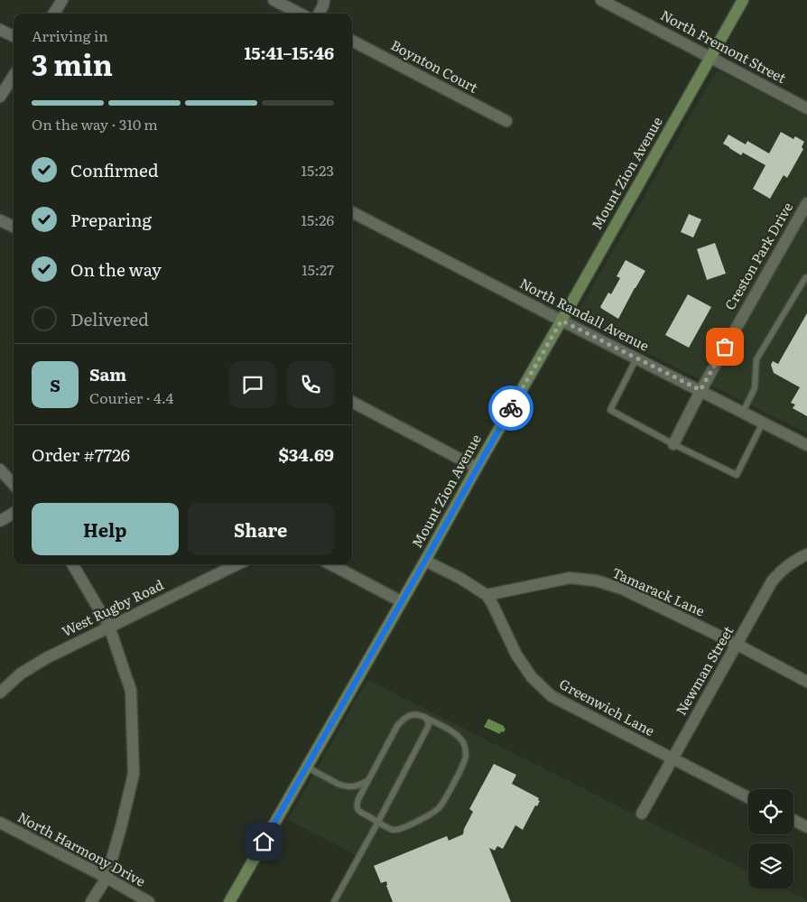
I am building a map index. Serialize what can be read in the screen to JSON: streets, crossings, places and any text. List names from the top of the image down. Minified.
{"streets":{"main road":["Mount Zion Avenue"],"street":["North Fremont Street","Boynton Court","Creston Park Drive","North Randall Avenue","Tamarack Lane","West Rugby Road","Newman Street","Greenwich Lane","North Harmony Drive"]},"crossings":[["North Fremont Street","Mount Zion Avenue"],["Mount Zion Avenue","North Randall Avenue"],["Creston Park Drive","North Randall Avenue"],["Tamarack Lane","Newman Street"],["Tamarack Lane","Greenwich Lane"],["Newman Street","Greenwich Lane"]],"page":{"heading":["3 min","Arriving in","15:41–15:46"],"panel":["Sam","Courier · 4.4","Order #7726","$34.69"],"bar":"On the way · 310 m","list":[["Confirmed","15:23"],["Preparing","15:26"],["On the way","15:27"],"Delivered"],"round":"S","buttons":["Help","Share"]}}
